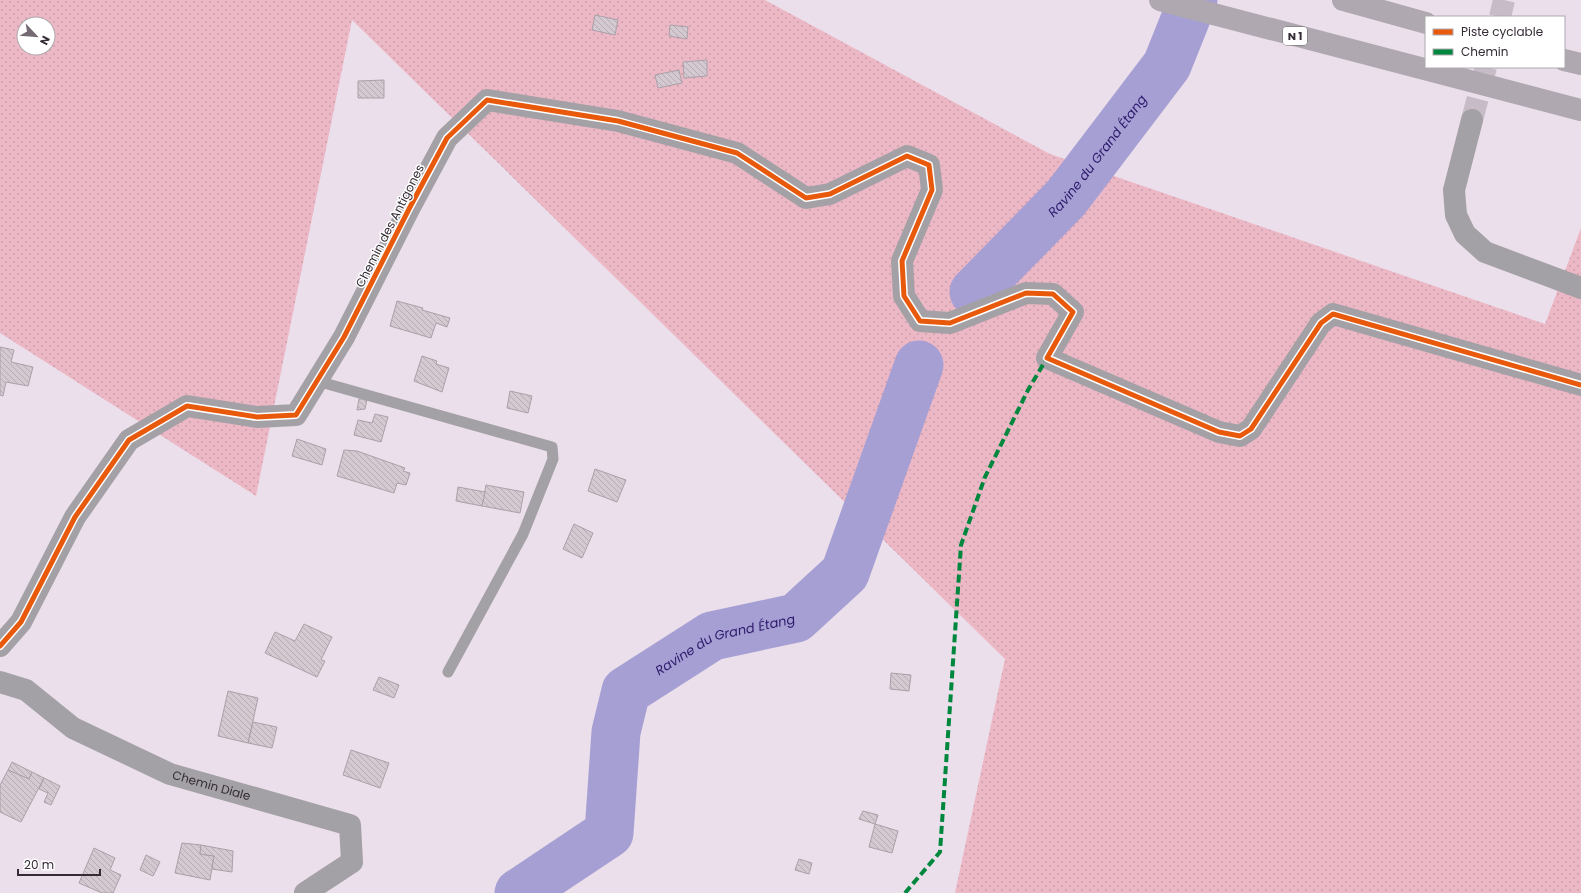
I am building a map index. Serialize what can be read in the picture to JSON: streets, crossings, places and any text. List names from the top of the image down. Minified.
{"streets":{"highway":["N 1"],"street":["Chemin des Antigones","Chemin Diale"]},"water":["Ravine du Grand Étang"],"legend":["Piste cyclable","Chemin"],"scale_bar":"20 m","north":"bottom right"}
